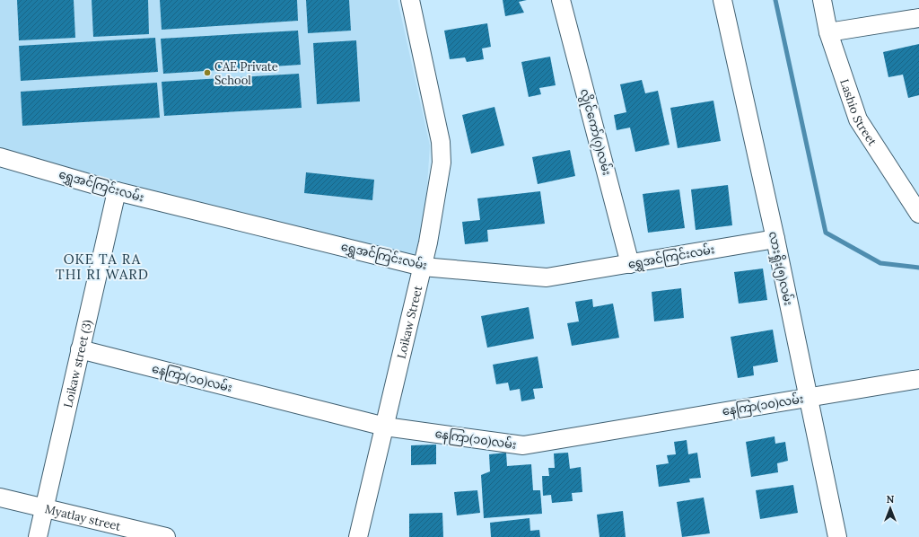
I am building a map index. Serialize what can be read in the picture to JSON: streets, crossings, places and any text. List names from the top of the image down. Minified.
{"streets":{"street":["Lashio Street","လွိုင်ကော်(၇)လမ်း","ရွှေအင်ကြင်းလမ်း","လားရှိုး(၅)လမ်း","Loikaw Street","Loikaw street (3)","နေကြာ(၁၀)လမ်း","Myatlay street"]},"crossings":[["လွိုင်ကော်(၇)လမ်း","ရွှေအင်ကြင်းလမ်း"],["ရွှေအင်ကြင်းလမ်း","လားရှိုး(၅)လမ်း"],["ရွှေအင်ကြင်းလမ်း","Loikaw Street"],["ရွှေအင်ကြင်းလမ်း","Loikaw street (3)"],["လားရှိုး(၅)လမ်း","နေကြာ(၁၀)လမ်း"],["Loikaw Street","နေကြာ(၁၀)လမ်း"],["Loikaw street (3)","နေကြာ(၁၀)လမ်း"],["Loikaw street (3)","Myatlay street"]],"districts":["OKE TA RA THI RI WARD"],"places":["CAE Private School"],"north":"top"}
